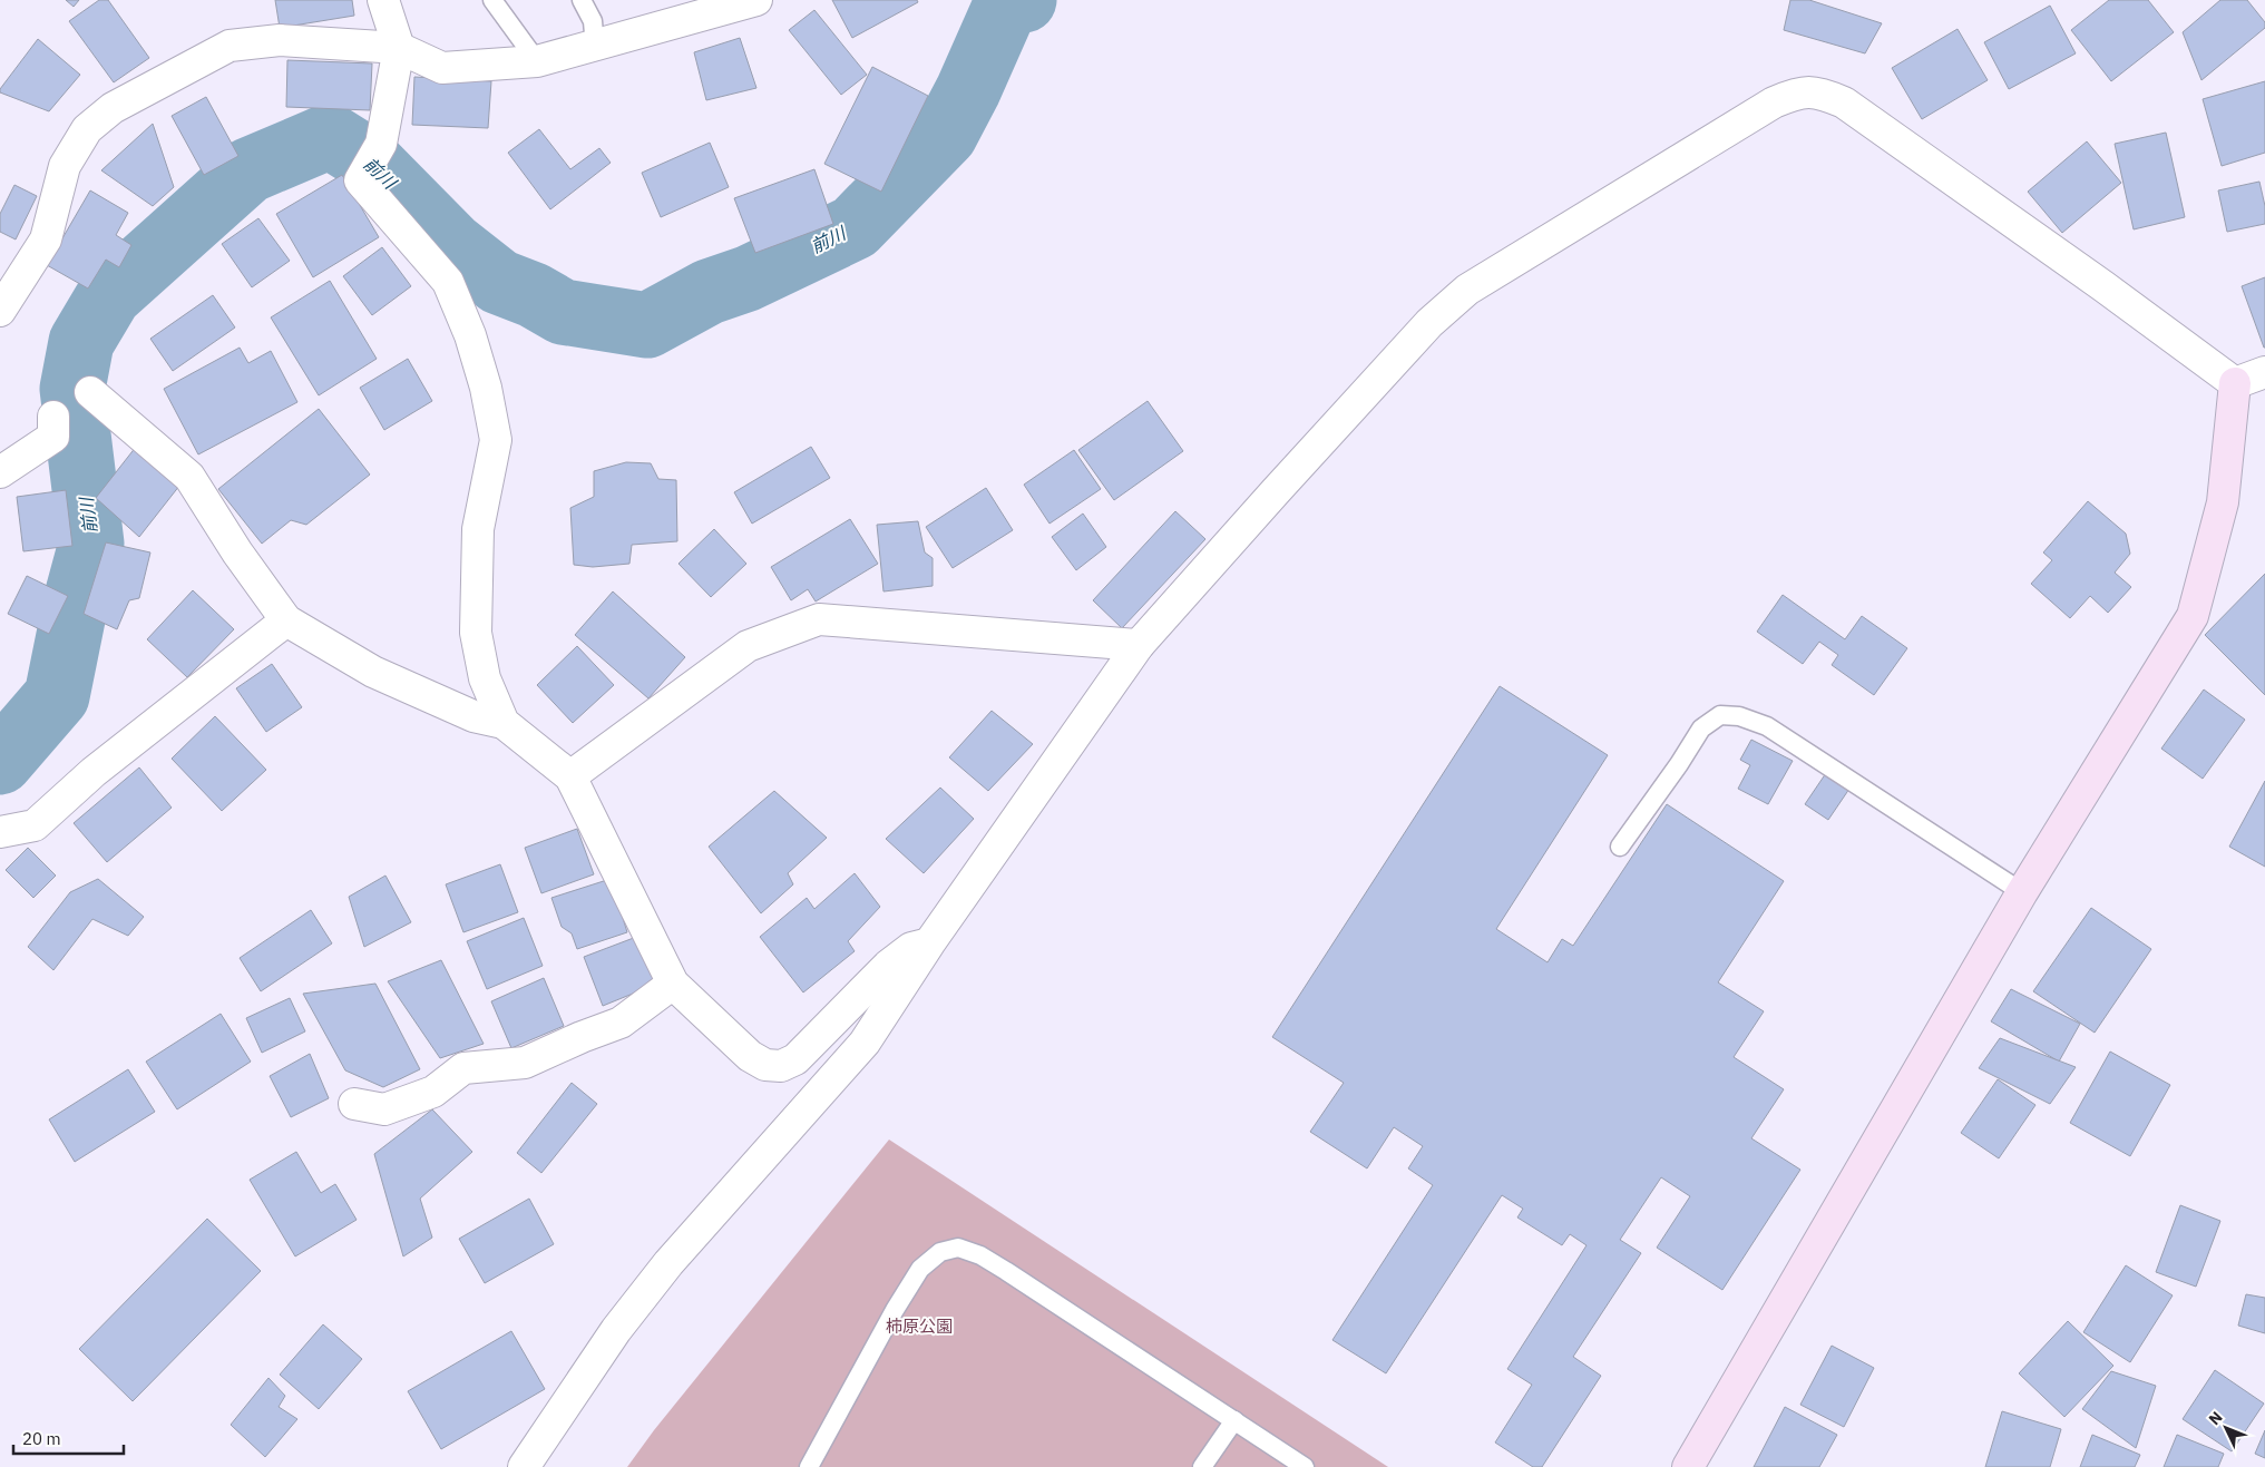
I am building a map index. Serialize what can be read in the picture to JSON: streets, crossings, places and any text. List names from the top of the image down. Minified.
{"water":["前川"],"parks":["柿原公園"],"scale_bar":"20 m","north":"top left"}
